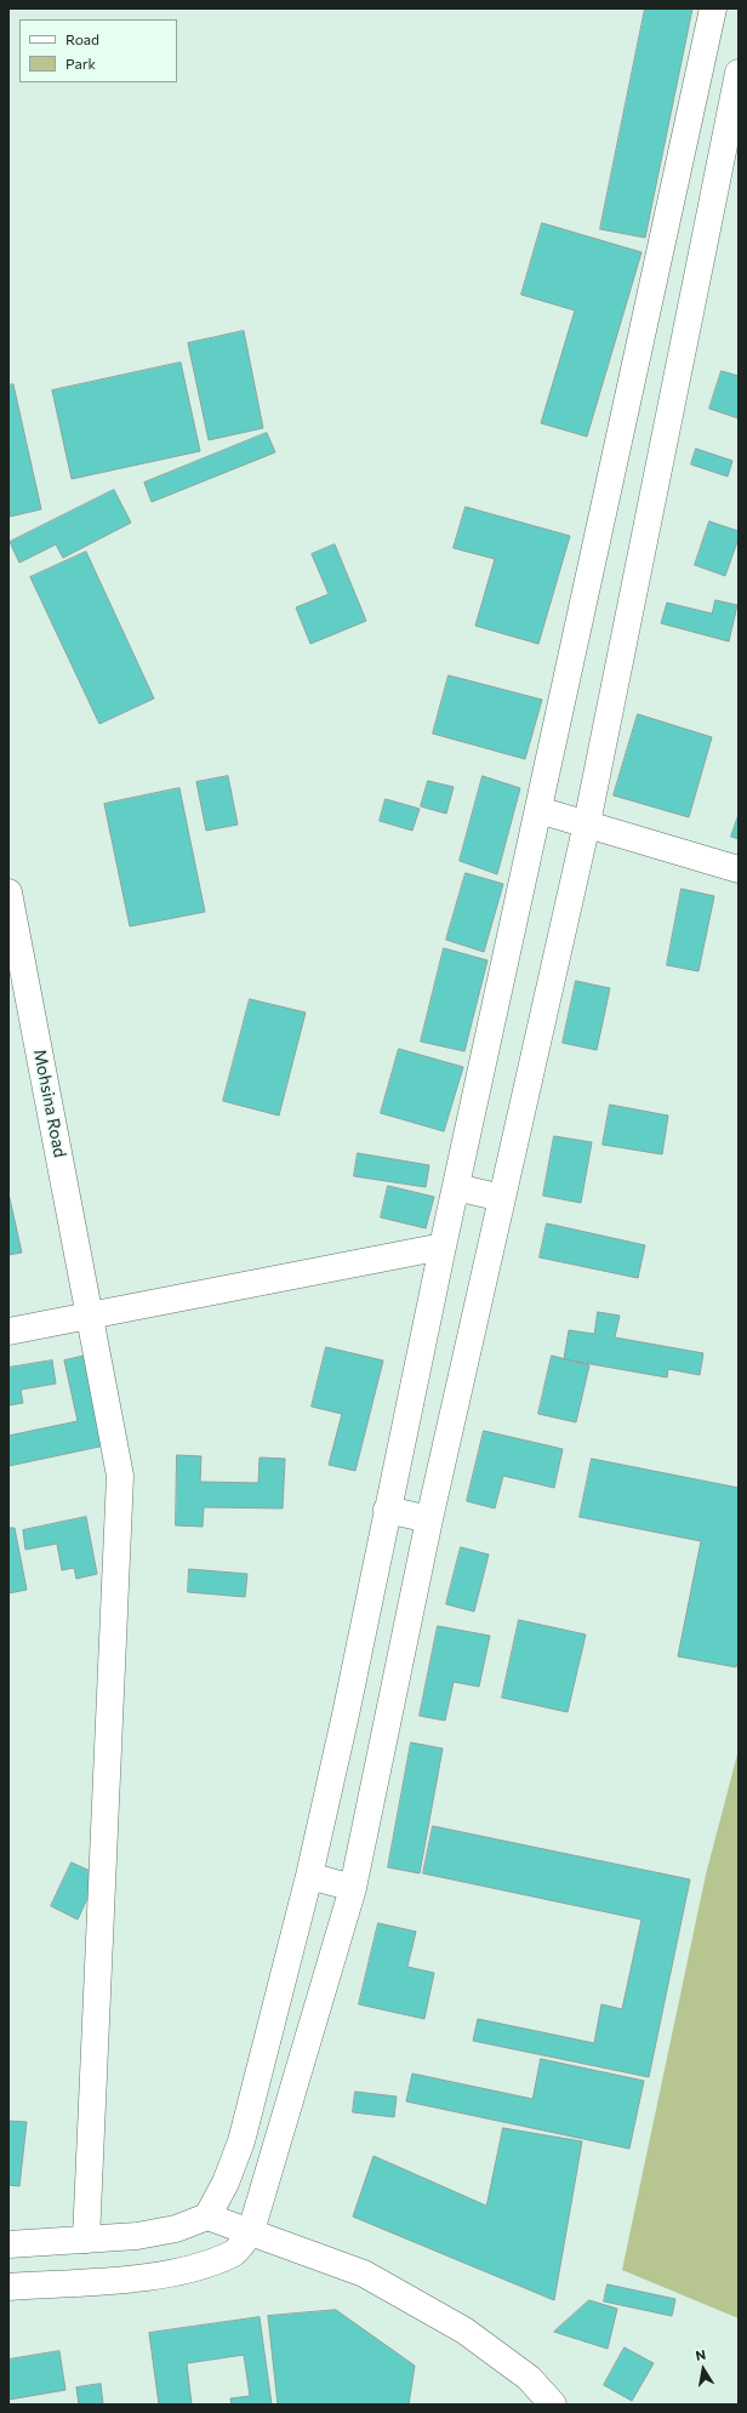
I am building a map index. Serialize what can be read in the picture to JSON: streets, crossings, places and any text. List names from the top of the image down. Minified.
{"streets":{"street":["Mohsina Road"]},"legend":["Road","Park"],"north":"top"}
